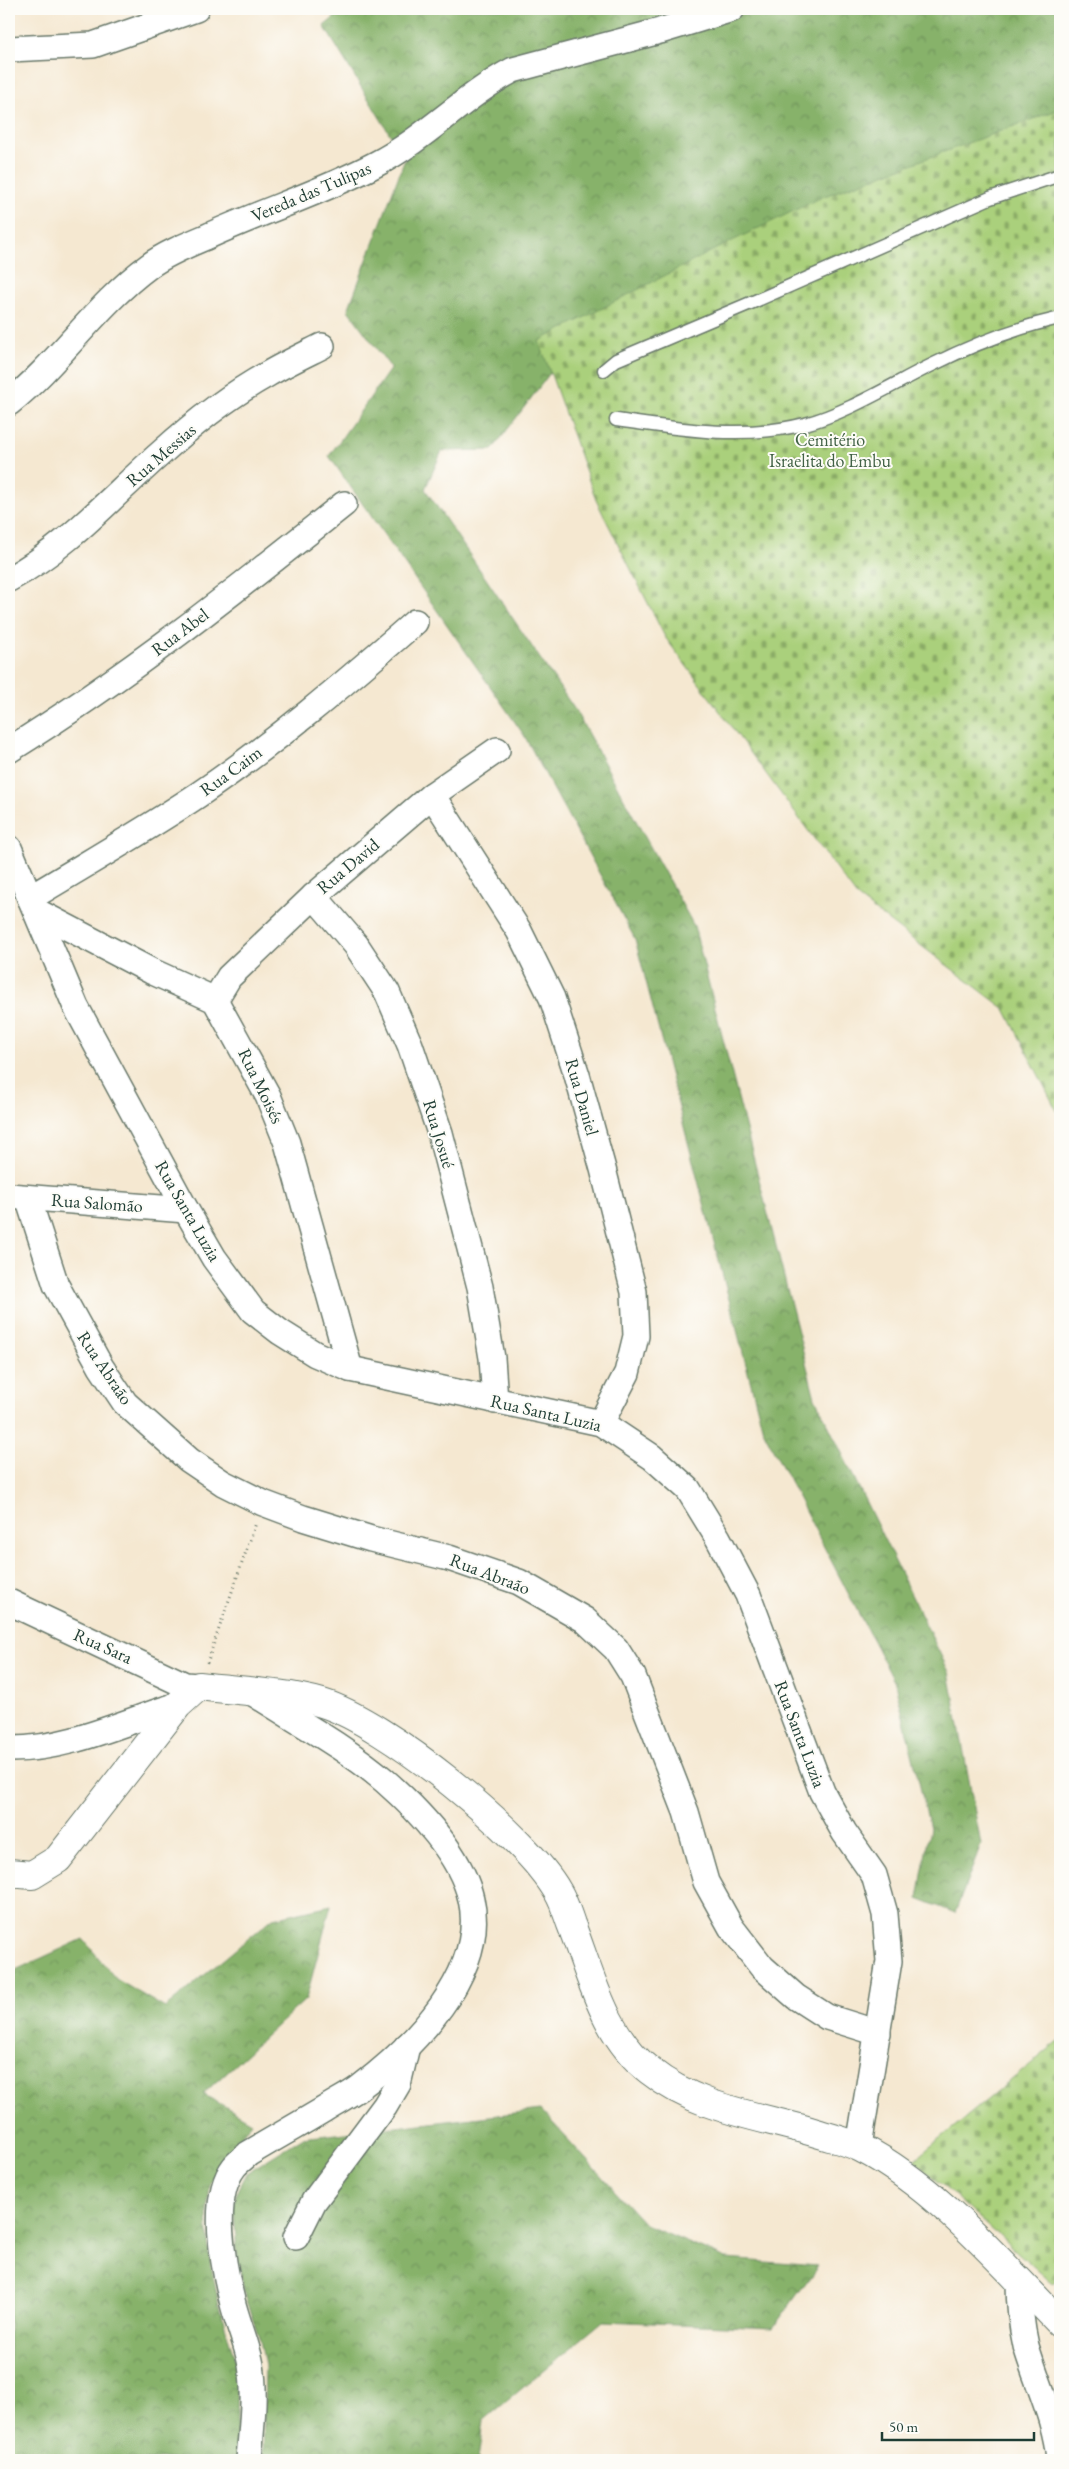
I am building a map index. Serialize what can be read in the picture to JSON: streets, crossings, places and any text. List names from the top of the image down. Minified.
{"streets":{"street":["Vereda das Tulipas","Rua Messias","Rua Abel","Rua Caim","Rua David","Rua Moisés","Rua Daniel","Rua Josué","Rua Salomão","Rua Santa Luzia","Rua Abraão","Rua Sara"]},"crossings":[["Rua Caim","Rua Santa Luzia"],["Rua David","Rua Moisés"],["Rua David","Rua Daniel"],["Rua David","Rua Josué"],["Rua Moisés","Rua Santa Luzia"],["Rua Daniel","Rua Santa Luzia"],["Rua Josué","Rua Santa Luzia"],["Rua Salomão","Rua Santa Luzia"],["Rua Salomão","Rua Abraão"],["Rua Santa Luzia","Rua Abraão"]],"parks":["Cemitério Israelita do Embu"],"scale_bar":"50 m"}
